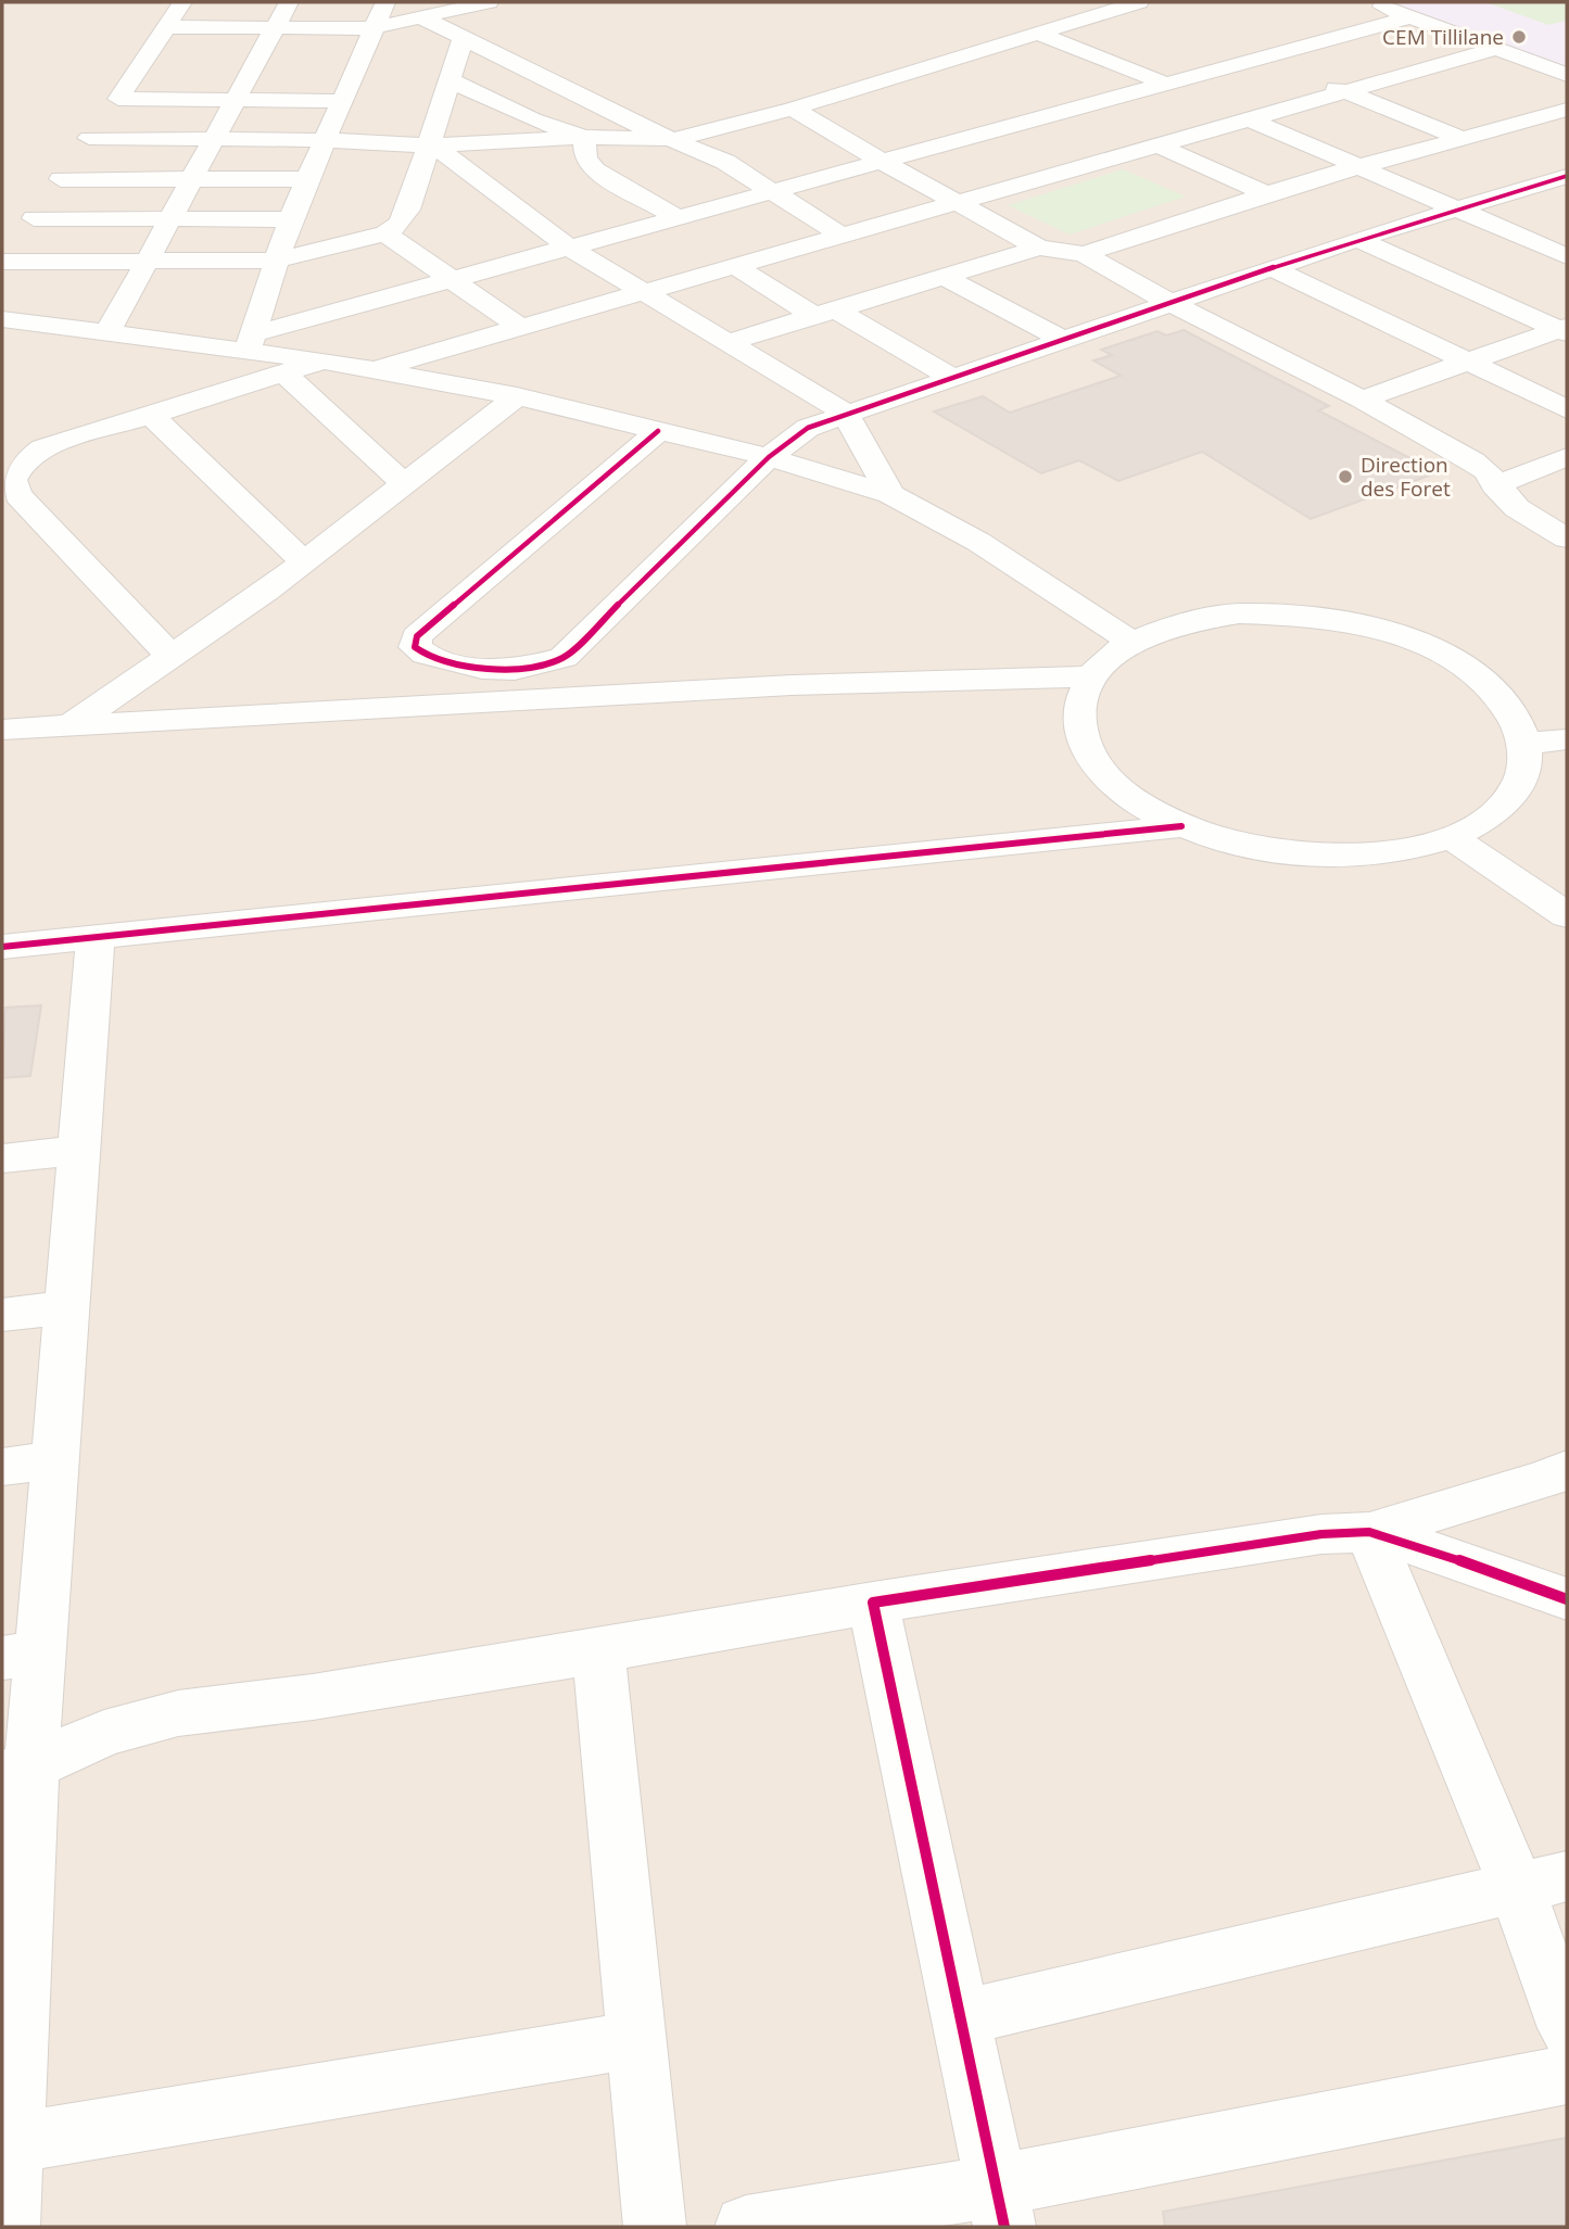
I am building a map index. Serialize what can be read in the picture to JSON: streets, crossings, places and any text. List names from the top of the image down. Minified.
{"places":["CEM Tillilane","Direction des Foret"]}
